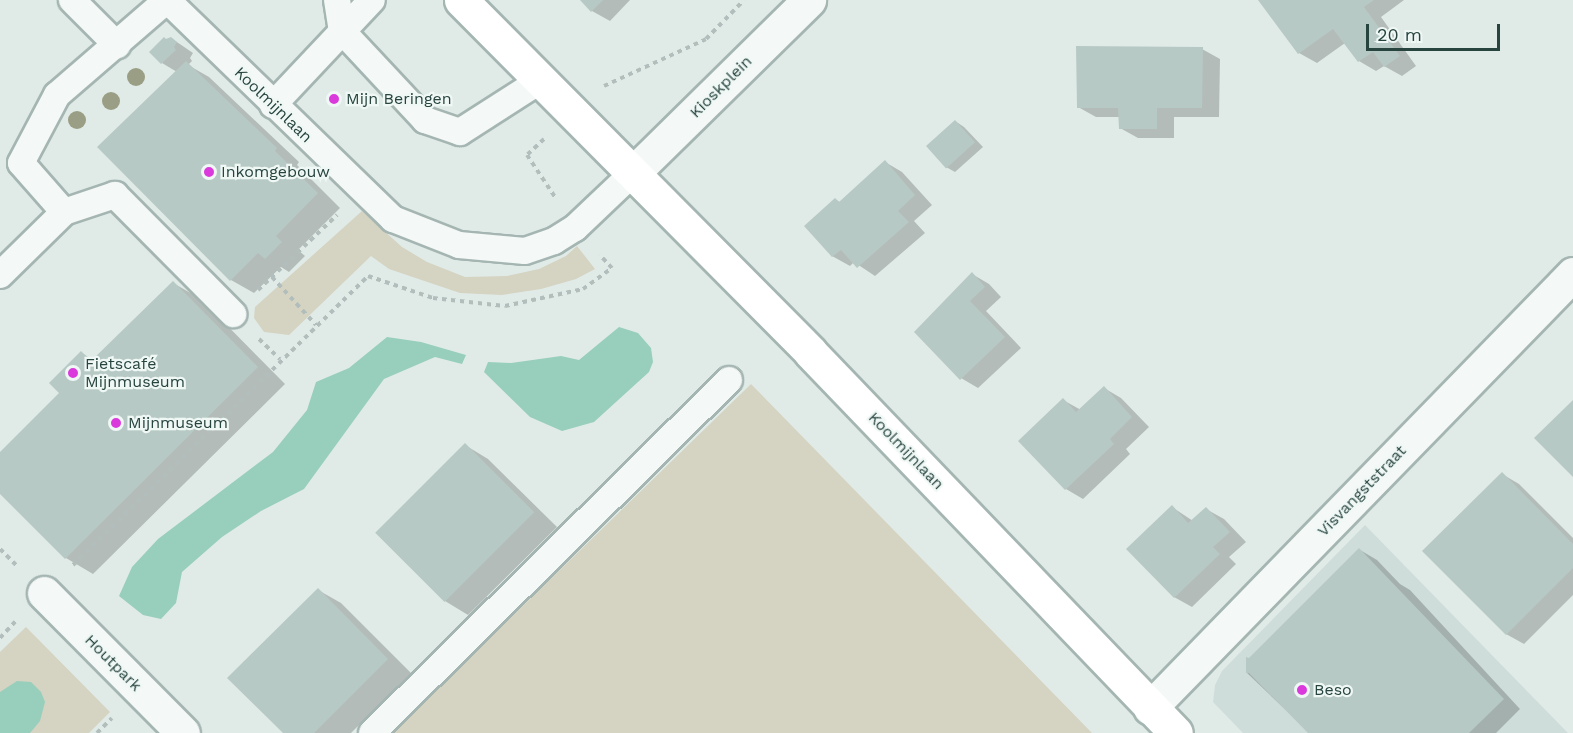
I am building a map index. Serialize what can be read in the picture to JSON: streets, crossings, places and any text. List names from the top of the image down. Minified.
{"streets":{"main road":["Koolmijnlaan"],"street":["Kioskplein","Visvangststraat","Houtpark"]},"crossings":[["Kioskplein","Koolmijnlaan"],["Koolmijnlaan","Visvangststraat"]],"places":["Mijn Beringen","Inkomgebouw","Fietscafé Mijnmuseum","Mijnmuseum","Beso"],"scale_bar":"20 m"}
